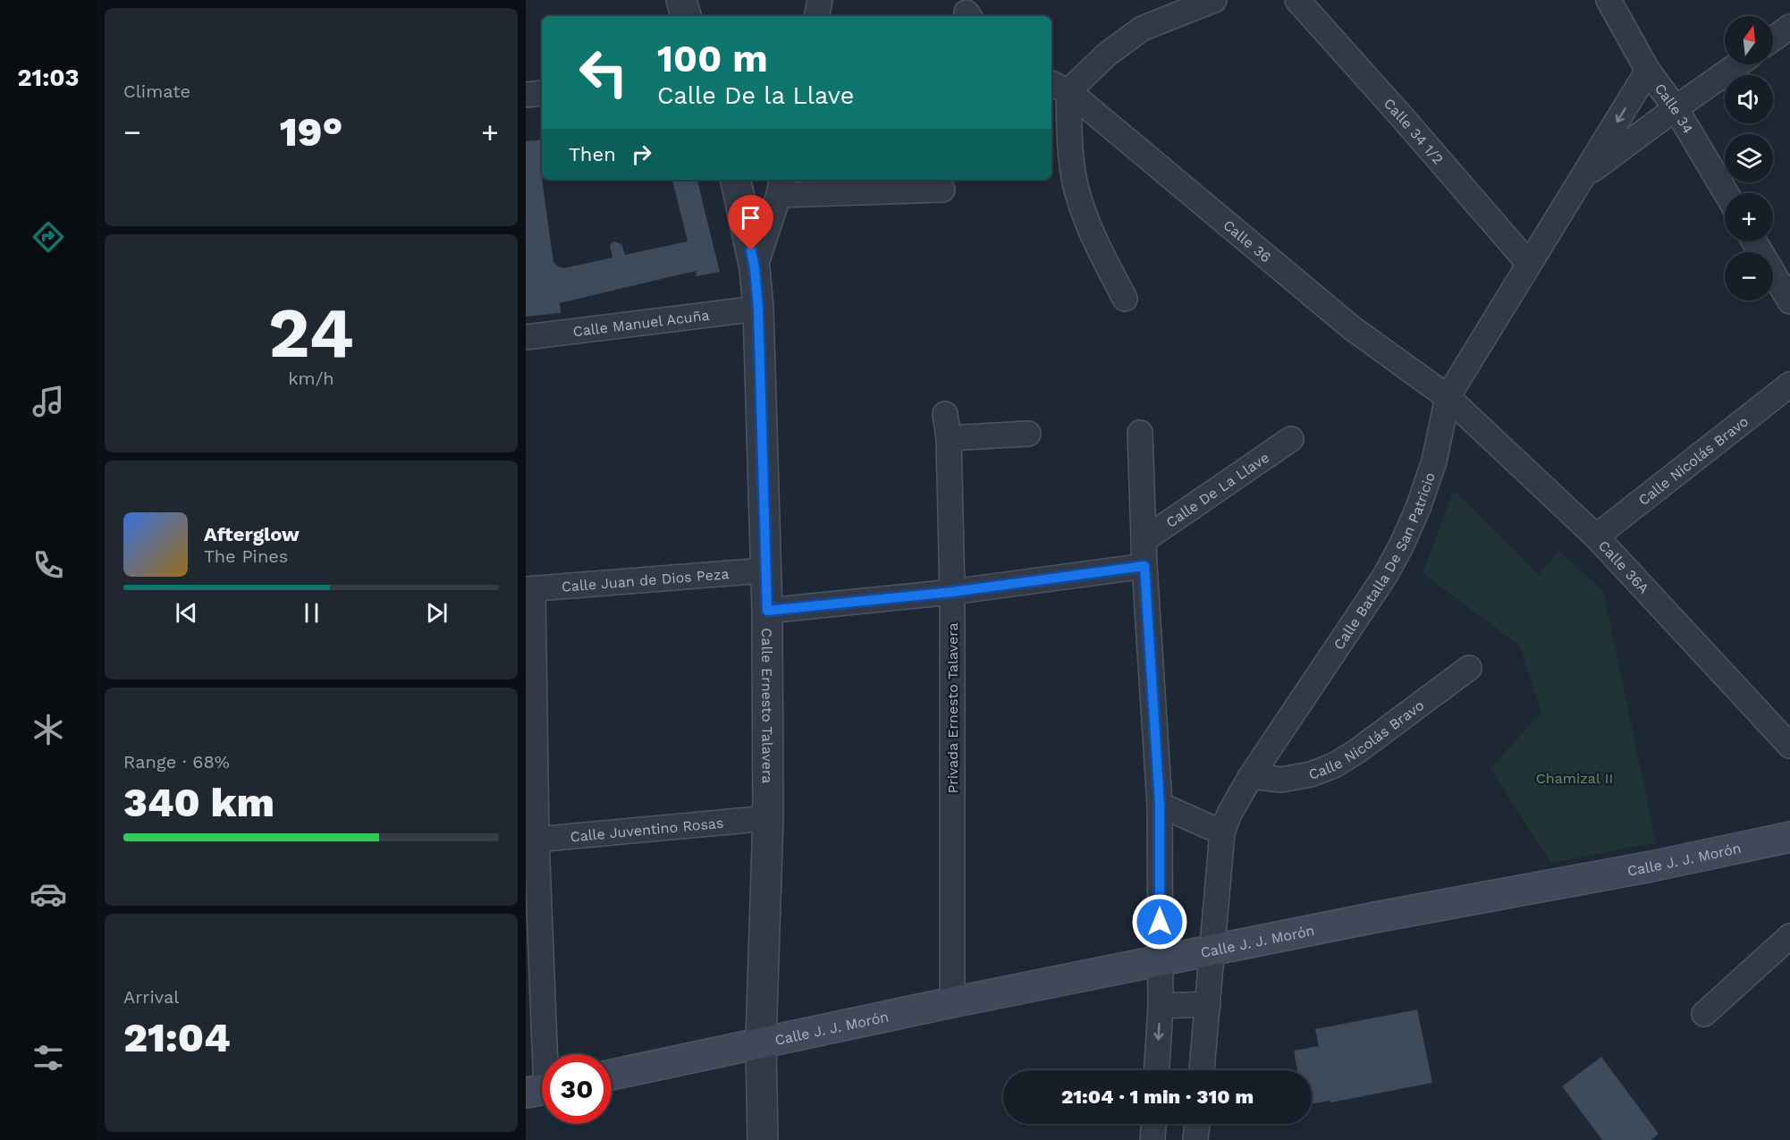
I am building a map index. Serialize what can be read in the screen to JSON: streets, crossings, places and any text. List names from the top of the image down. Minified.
{"streets":{"main road":["Calle J. J. Morón"],"street":["Calle 34","Calle 34 1/2","Calle 36","Calle Manuel Acuña","Calle Nicolás Bravo","Calle De La Llave","Calle Batalla De San Patricio","Calle 36A","Calle Juan de Dios Peza","Calle Ernesto Talavera","Privada Ernesto Talavera","Calle Juventino Rosas"]},"crossings":[["Calle 34","Calle Batalla De San Patricio"],["Calle 34 1/2","Calle Batalla De San Patricio"],["Calle 36","Calle Batalla De San Patricio"],["Calle 36","Calle 36A"],["Calle Manuel Acuña","Calle Ernesto Talavera"],["Calle Nicolás Bravo","Calle Batalla De San Patricio"],["Calle Nicolás Bravo","Calle 36A"],["Calle Batalla De San Patricio","Calle 36A"],["Calle Batalla De San Patricio","Calle J. J. Morón"],["Calle Juan de Dios Peza","Calle Ernesto Talavera"],["Calle Ernesto Talavera","Calle Juventino Rosas"],["Calle Ernesto Talavera","Calle J. J. Morón"],["Privada Ernesto Talavera","Calle J. J. Morón"]],"parks":["Chamizal II"],"north":"top","page":{"tabs":"21:03","tile":["Climate",["24","km/h"],["Range · 68%","340 km"],["Arrival","21:04"]],"map_buttons":["+","−"],"turn":["100 m","Calle De la Llave"],"heat":["−","19°","+"],"then":"Then","song":["Afterglow","The Pines"],"limit":"30","trip":"21:04 · 1 min · 310 m"}}
